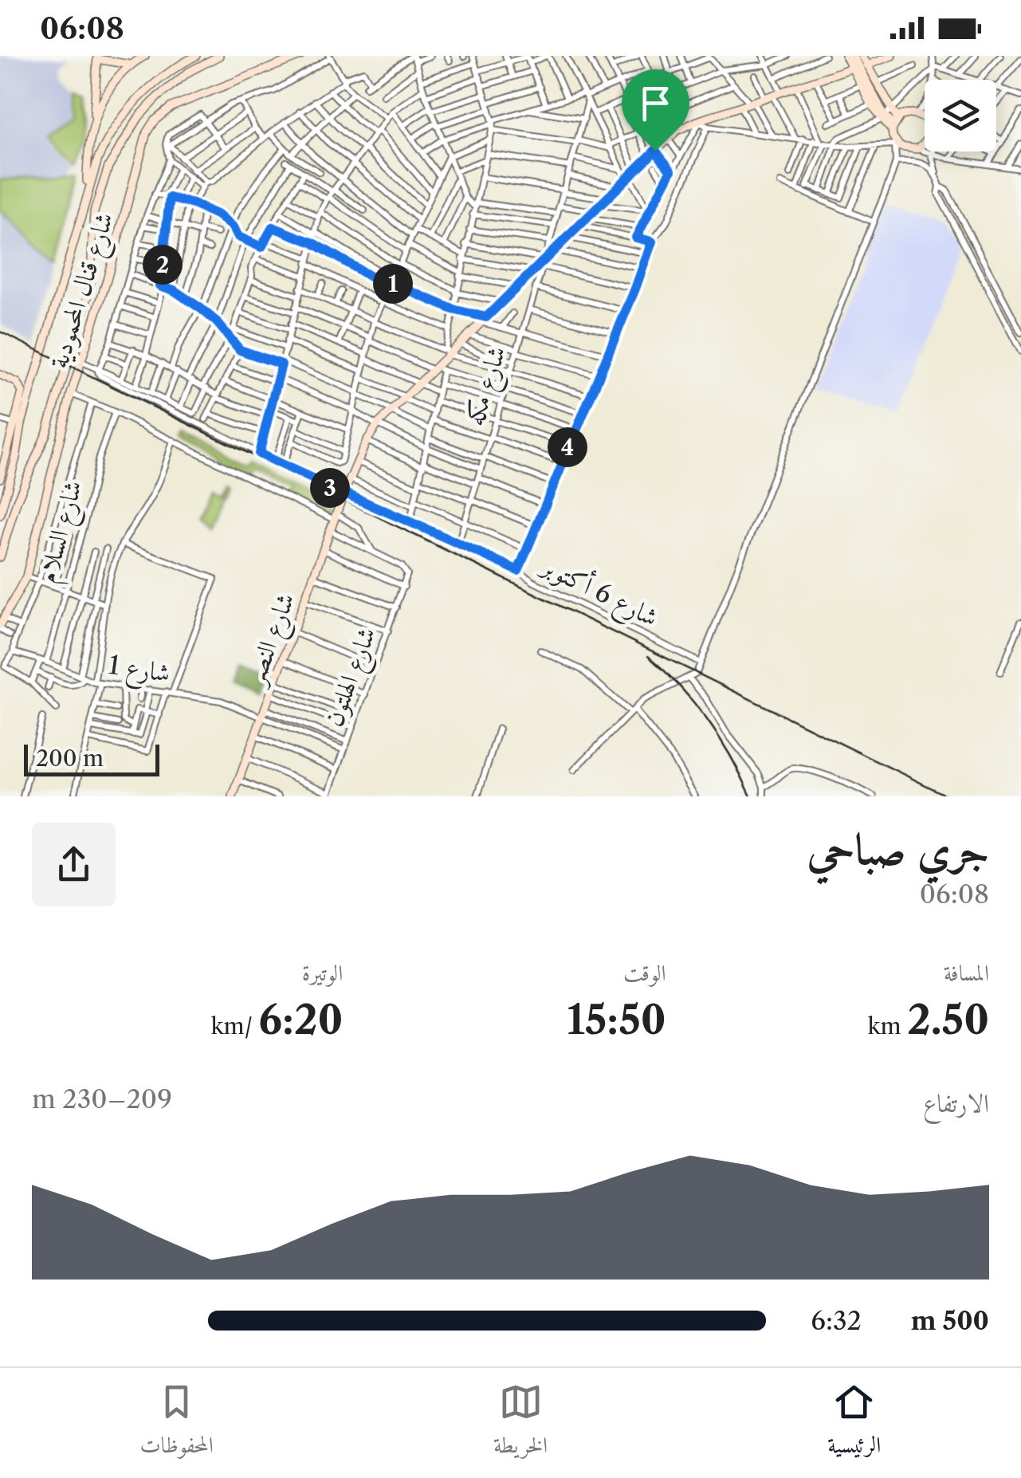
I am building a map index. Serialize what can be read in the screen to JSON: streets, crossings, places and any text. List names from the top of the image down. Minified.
{"streets":{"street":["شارع قنال المحمودية","شارع مكه","شارع السلام","شارع 6 أكتوبر","شارع النصر","شارع 1","شارع الهلتون"]},"crossings":[["شارع مكه","شارع 6 أكتوبر"],["شارع مكه","شارع النصر"],["شارع السلام","شارع 1"],["شارع 6 أكتوبر","شارع النصر"],["شارع النصر","شارع 1"]],"scale_bar":"200 m","page":{"status":"06:08","pins":["2","1","4","3"],"scale":"200 m","heading":["جري صباحي","06:08"],"stats":[["المسافة","2.50 km"],["الوقت","15:50"],["الوتيرة","6:20 /km"]],"chart":["الارتفاع","209–230 m"],"list":[{"name":"500 m","note":"6:32"}],"tabs":["الرئيسية","الخريطة","المحفوظات"]}}
